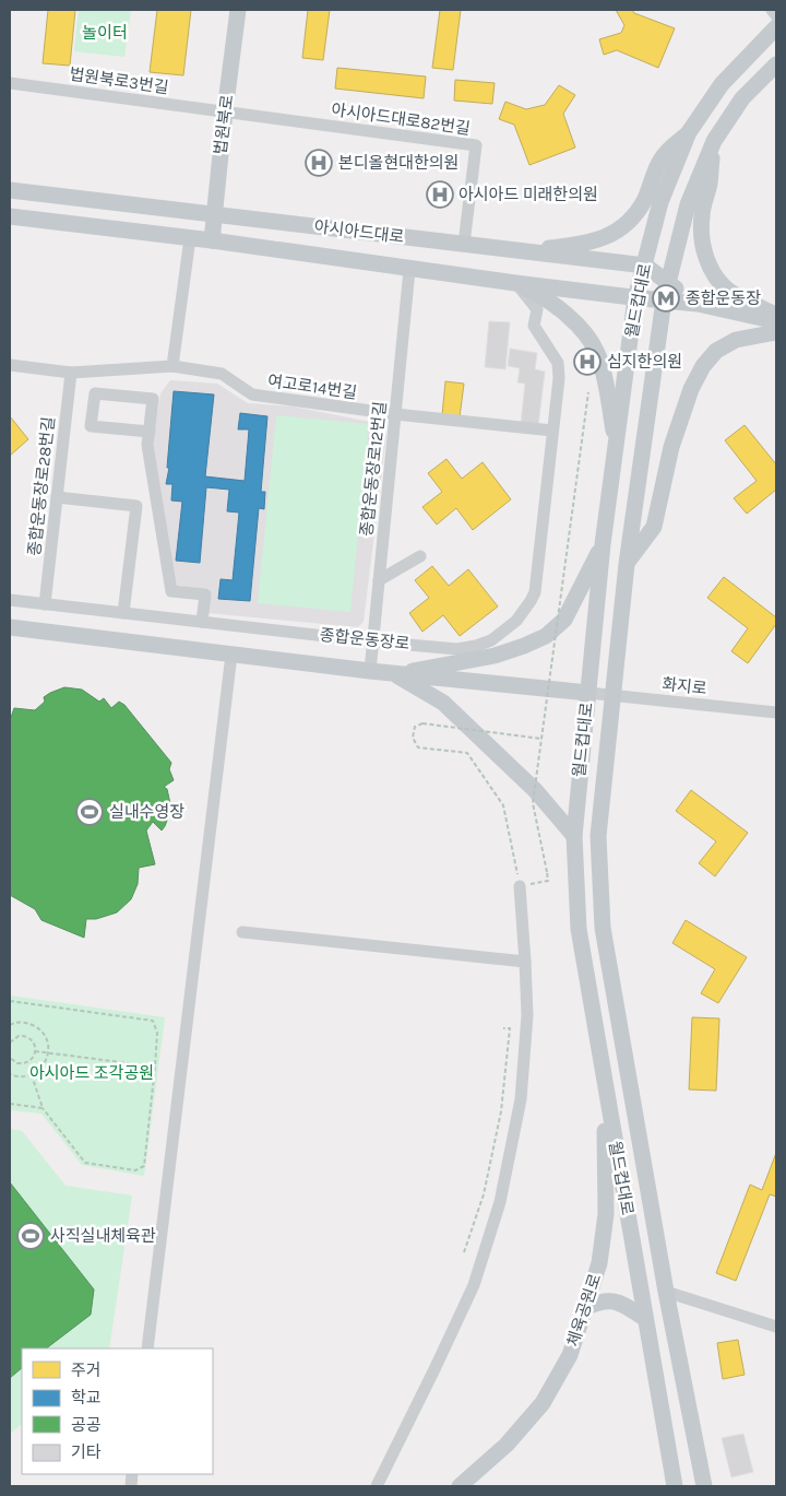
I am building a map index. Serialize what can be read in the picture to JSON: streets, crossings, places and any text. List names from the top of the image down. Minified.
{"streets":{"main road":["법원북로","아시아드대로","월드컵대로","종합운동장로","체육공원로"],"street":["법원북로3번길","아시아드대로82번길","여고로14번길","종합운동장로12번길","종합운동장로28번길","화지로"]},"crossings":[["법원북로3번길","아시아드대로82번길"],["법원북로3번길","법원북로"],["아시아드대로82번길","법원북로"],["아시아드대로82번길","아시아드대로"],["법원북로","아시아드대로"],["아시아드대로","월드컵대로"],["아시아드대로","종합운동장로12번길"],["아시아드대로","종합운동장로"],["월드컵대로","종합운동장로"],["월드컵대로","화지로"],["월드컵대로","체육공원로"],["여고로14번길","종합운동장로12번길"],["여고로14번길","종합운동장로28번길"],["여고로14번길","종합운동장로"],["종합운동장로12번길","종합운동장로"],["종합운동장로28번길","종합운동장로"],["종합운동장로","화지로"]],"parks":["놀이터","아시아드 조각공원"],"places":{"hospital":["본디올현대한의원","아시아드 미래한의원","심지한의원"],"metro station":["종합운동장"],"sports":["실내수영장","사직실내체육관"]},"legend":["주거","학교","공공","기타"]}
